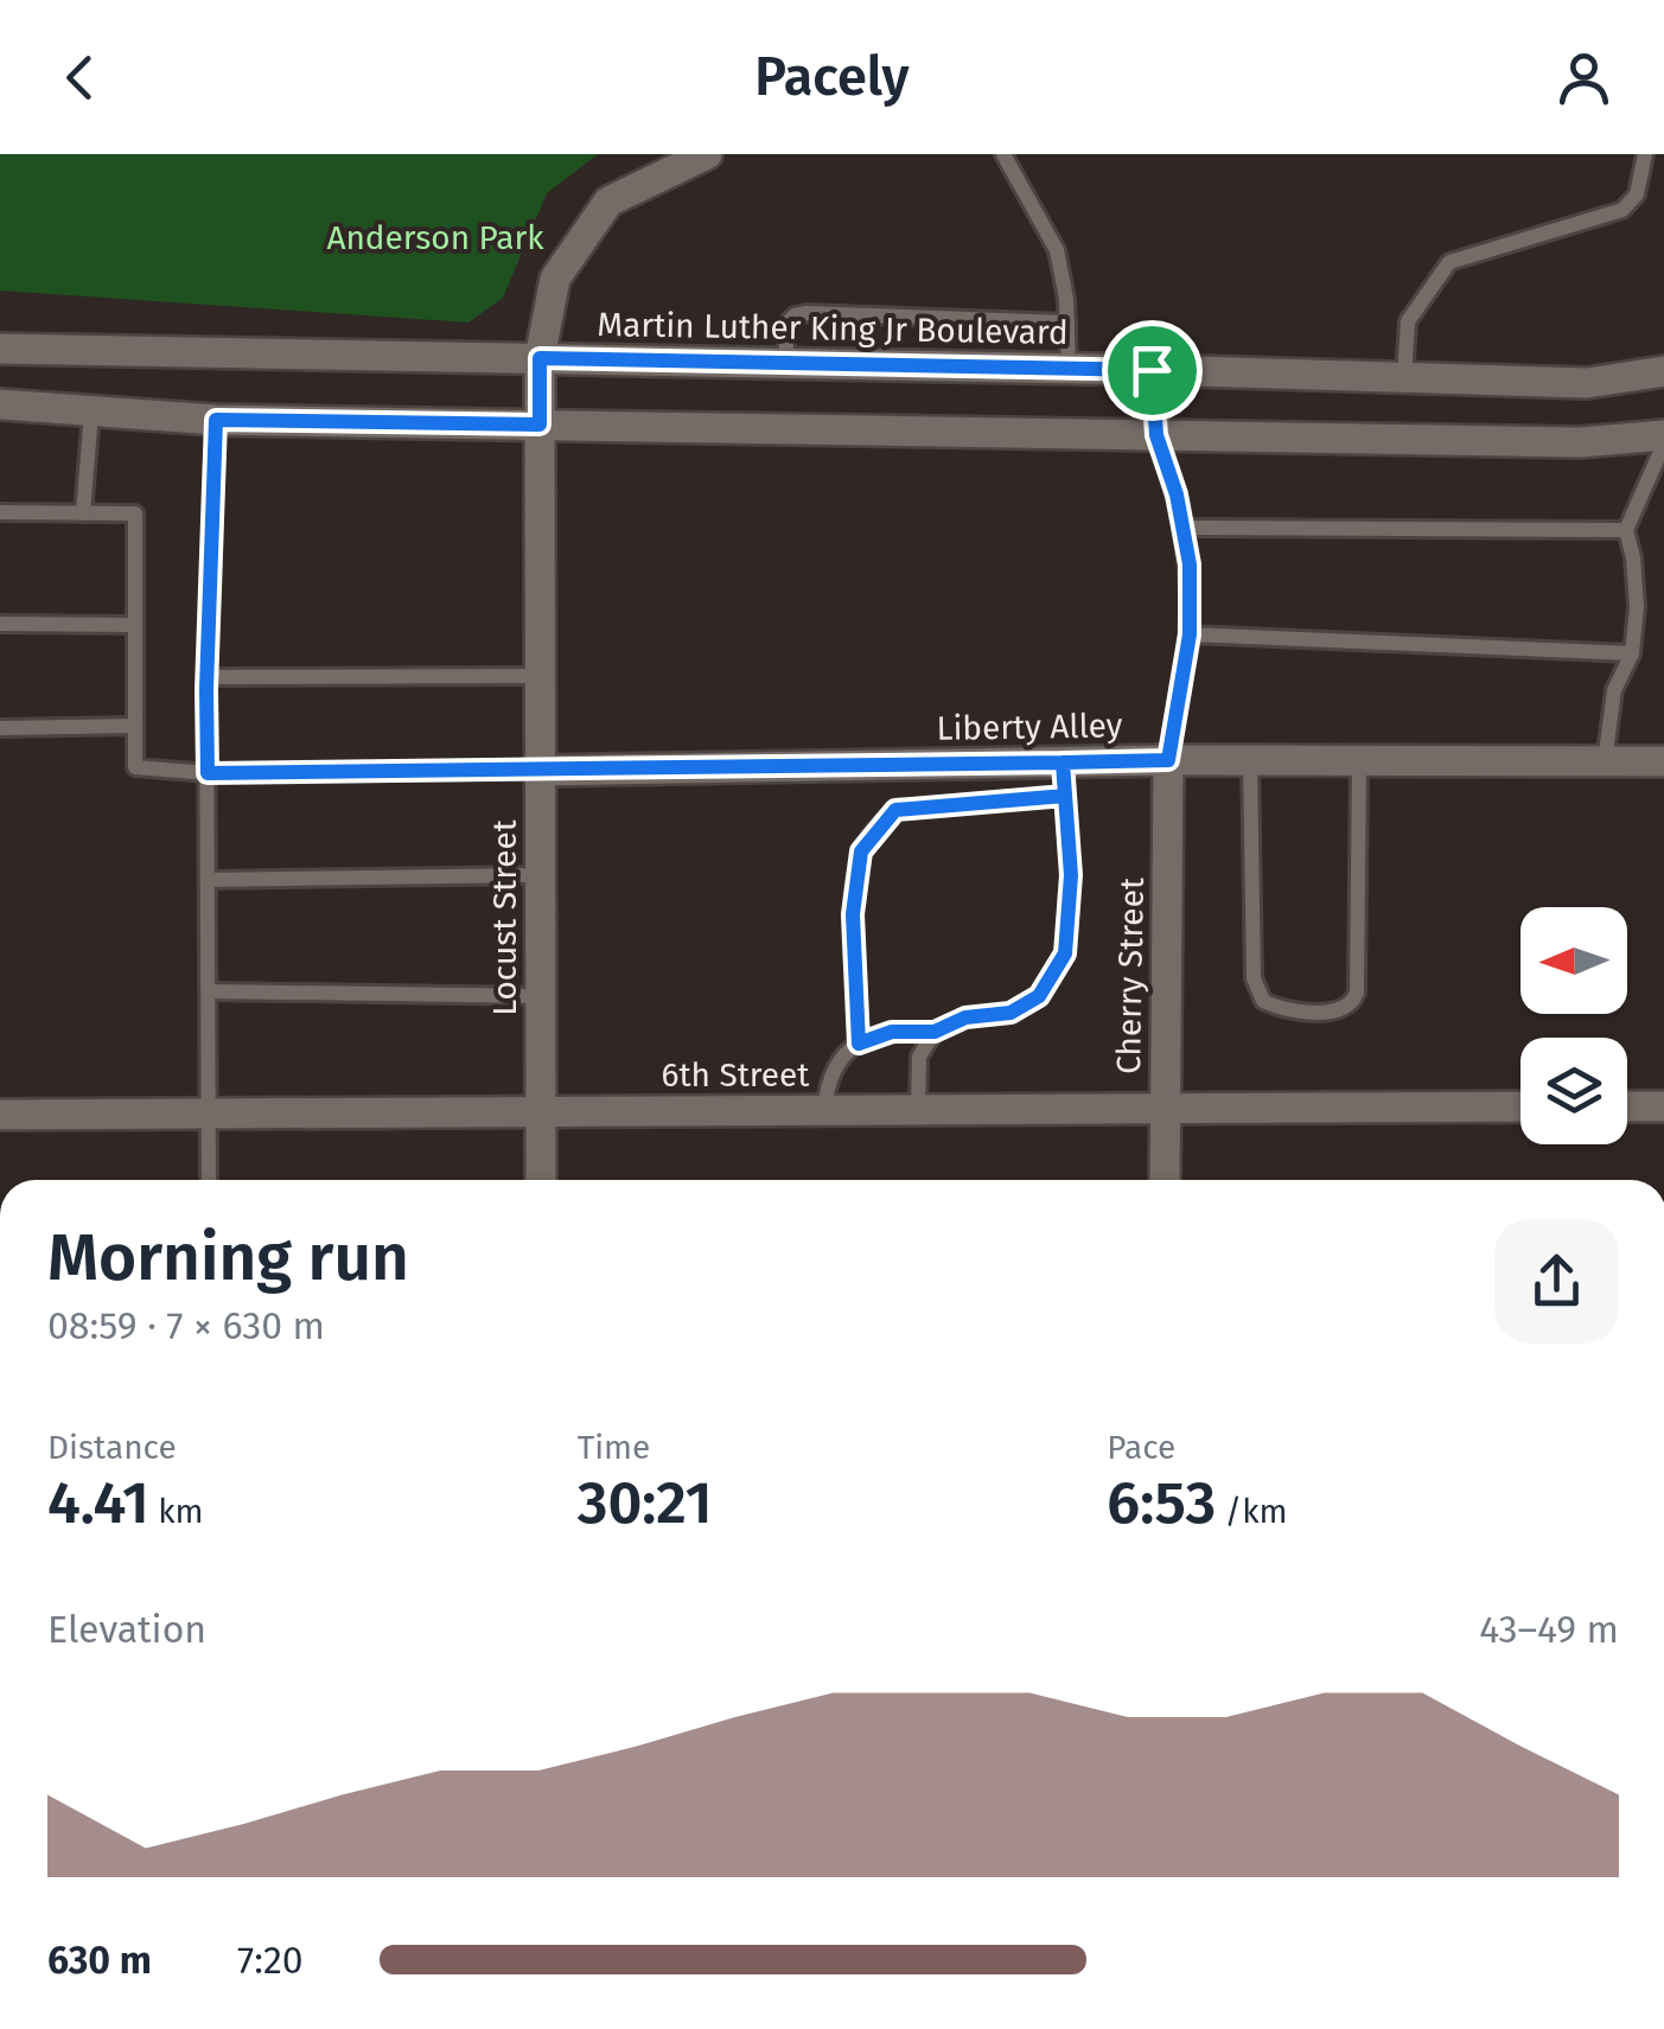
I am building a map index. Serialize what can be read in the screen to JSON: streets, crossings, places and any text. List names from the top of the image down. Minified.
{"streets":{"street":["Martin Luther King Jr Boulevard","Liberty Alley","Locust Street","Cherry Street","6th Street"]},"crossings":[["Martin Luther King Jr Boulevard","Locust Street"],["Liberty Alley","Locust Street"],["Liberty Alley","Cherry Street"],["Locust Street","6th Street"],["Cherry Street","6th Street"]],"parks":["Anderson Park"],"north":"left","page":{"header":"Pacely","heading":["Morning run","08:59 · 7 × 630 m"],"stats":[["Distance","4.41 km"],["Time","30:21"],["Pace","6:53 /km"]],"chart":["Elevation","43–49 m"],"list":[{"name":"630 m","note":"7:20"}]}}
